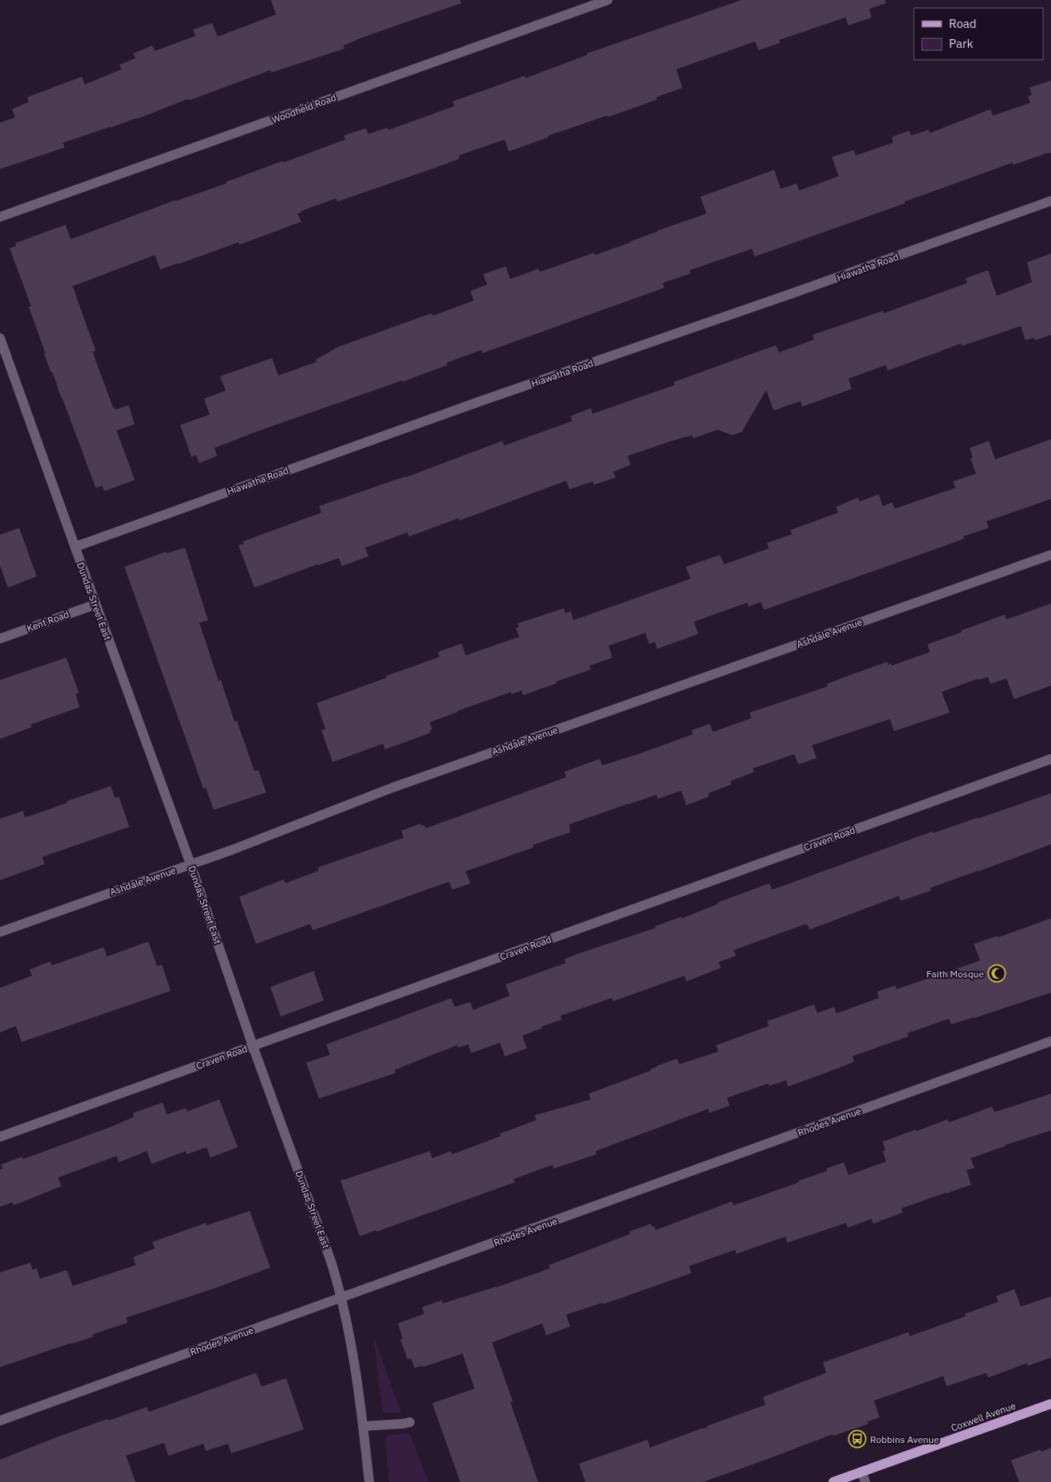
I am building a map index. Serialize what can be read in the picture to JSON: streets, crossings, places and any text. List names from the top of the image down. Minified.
{"streets":{"main road":["Coxwell Avenue"],"street":["Woodfield Road","Hiawatha Road","Dundas Street East","Kent Road","Ashdale Avenue","Craven Road","Rhodes Avenue"]},"crossings":[["Hiawatha Road","Dundas Street East"],["Dundas Street East","Kent Road"],["Dundas Street East","Ashdale Avenue"],["Dundas Street East","Craven Road"],["Dundas Street East","Rhodes Avenue"]],"places":{"mosque":["Faith Mosque"],"bus stop":["Robbins Avenue"]},"legend":["Road","Park"]}
